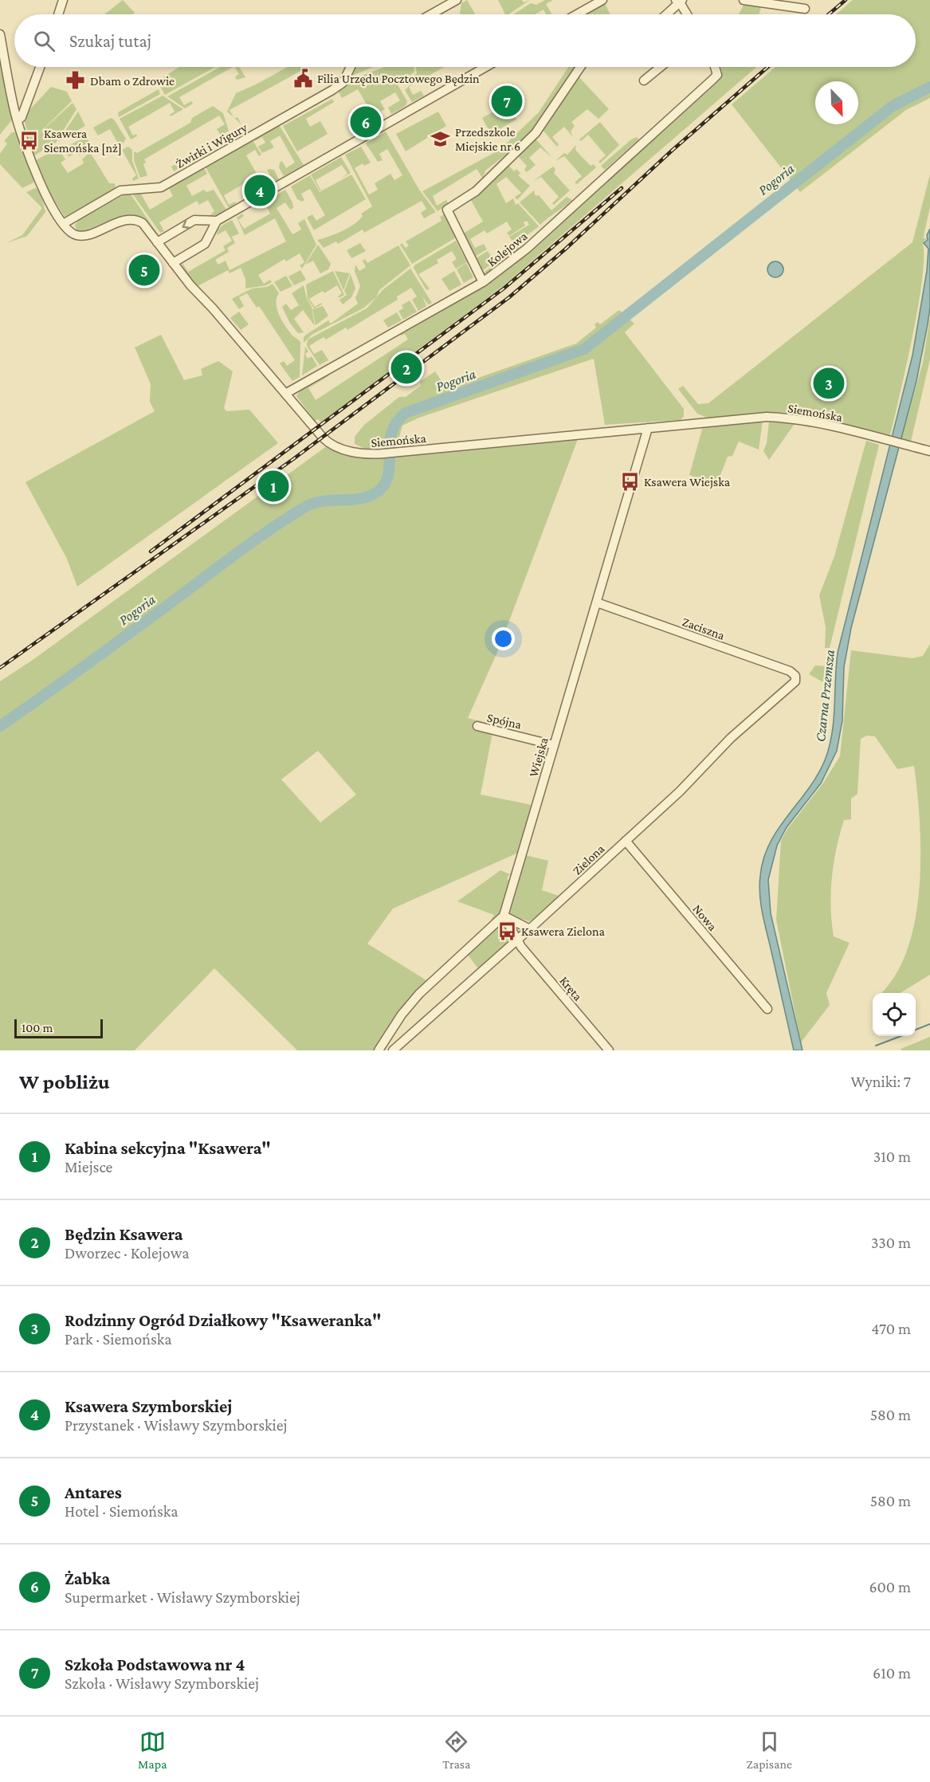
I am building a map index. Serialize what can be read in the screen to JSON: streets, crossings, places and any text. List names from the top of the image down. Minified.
{"streets":{"street":["Żwirki i Wigury","Kolejowa","Siemońska","Zaciszna","Spójna","Wiejska","Zielona","Nowa","Kręta"]},"crossings":[["Żwirki i Wigury","Siemońska"],["Kolejowa","Siemońska"],["Siemońska","Wiejska"],["Zaciszna","Wiejska"],["Zaciszna","Zielona"],["Spójna","Wiejska"],["Wiejska","Kręta"],["Zielona","Nowa"],["Zielona","Kręta"]],"water":["Pogoria","Czarna Przemsza"],"places":{"public building":["Filia Urzędu Pocztowego Będzin"],"pharmacy":["Dbam o Zdrowie"],"school or university":["Przedszkole Miejskie nr 6"],"bus stop":["Ksawera Siemońska [nż]","Ksawera Wiejska","Ksawera Zielona"]},"scale_bar":"100 m","north":"bottom right","page":{"search":"Szukaj tutaj","pins":["7","6","4","5","2","3","1"],"scale":"100 m","heading":["W pobliżu","Wyniki: 7"],"list":[{"mark":"1","name":"Kabina sekcyjna \"Ksawera\"","note":"Miejsce","value":"310 m"},{"mark":"2","name":"Będzin Ksawera","note":"Dworzec · Kolejowa","value":"330 m"},{"mark":"3","name":"Rodzinny Ogród Działkowy \"Ksaweranka\"","note":"Park · Siemońska","value":"470 m"},{"mark":"4","name":"Ksawera Szymborskiej","note":"Przystanek · Wisławy Szymborskiej","value":"580 m"},{"mark":"5","name":"Antares","note":"Hotel · Siemońska","value":"580 m"},{"mark":"6","name":"Żabka","note":"Supermarket · Wisławy Szymborskiej","value":"600 m"},{"mark":"7","name":"Szkoła Podstawowa nr 4","note":"Szkoła · Wisławy Szymborskiej","value":"610 m"}],"nav":["Mapa","Trasa","Zapisane"]}}
